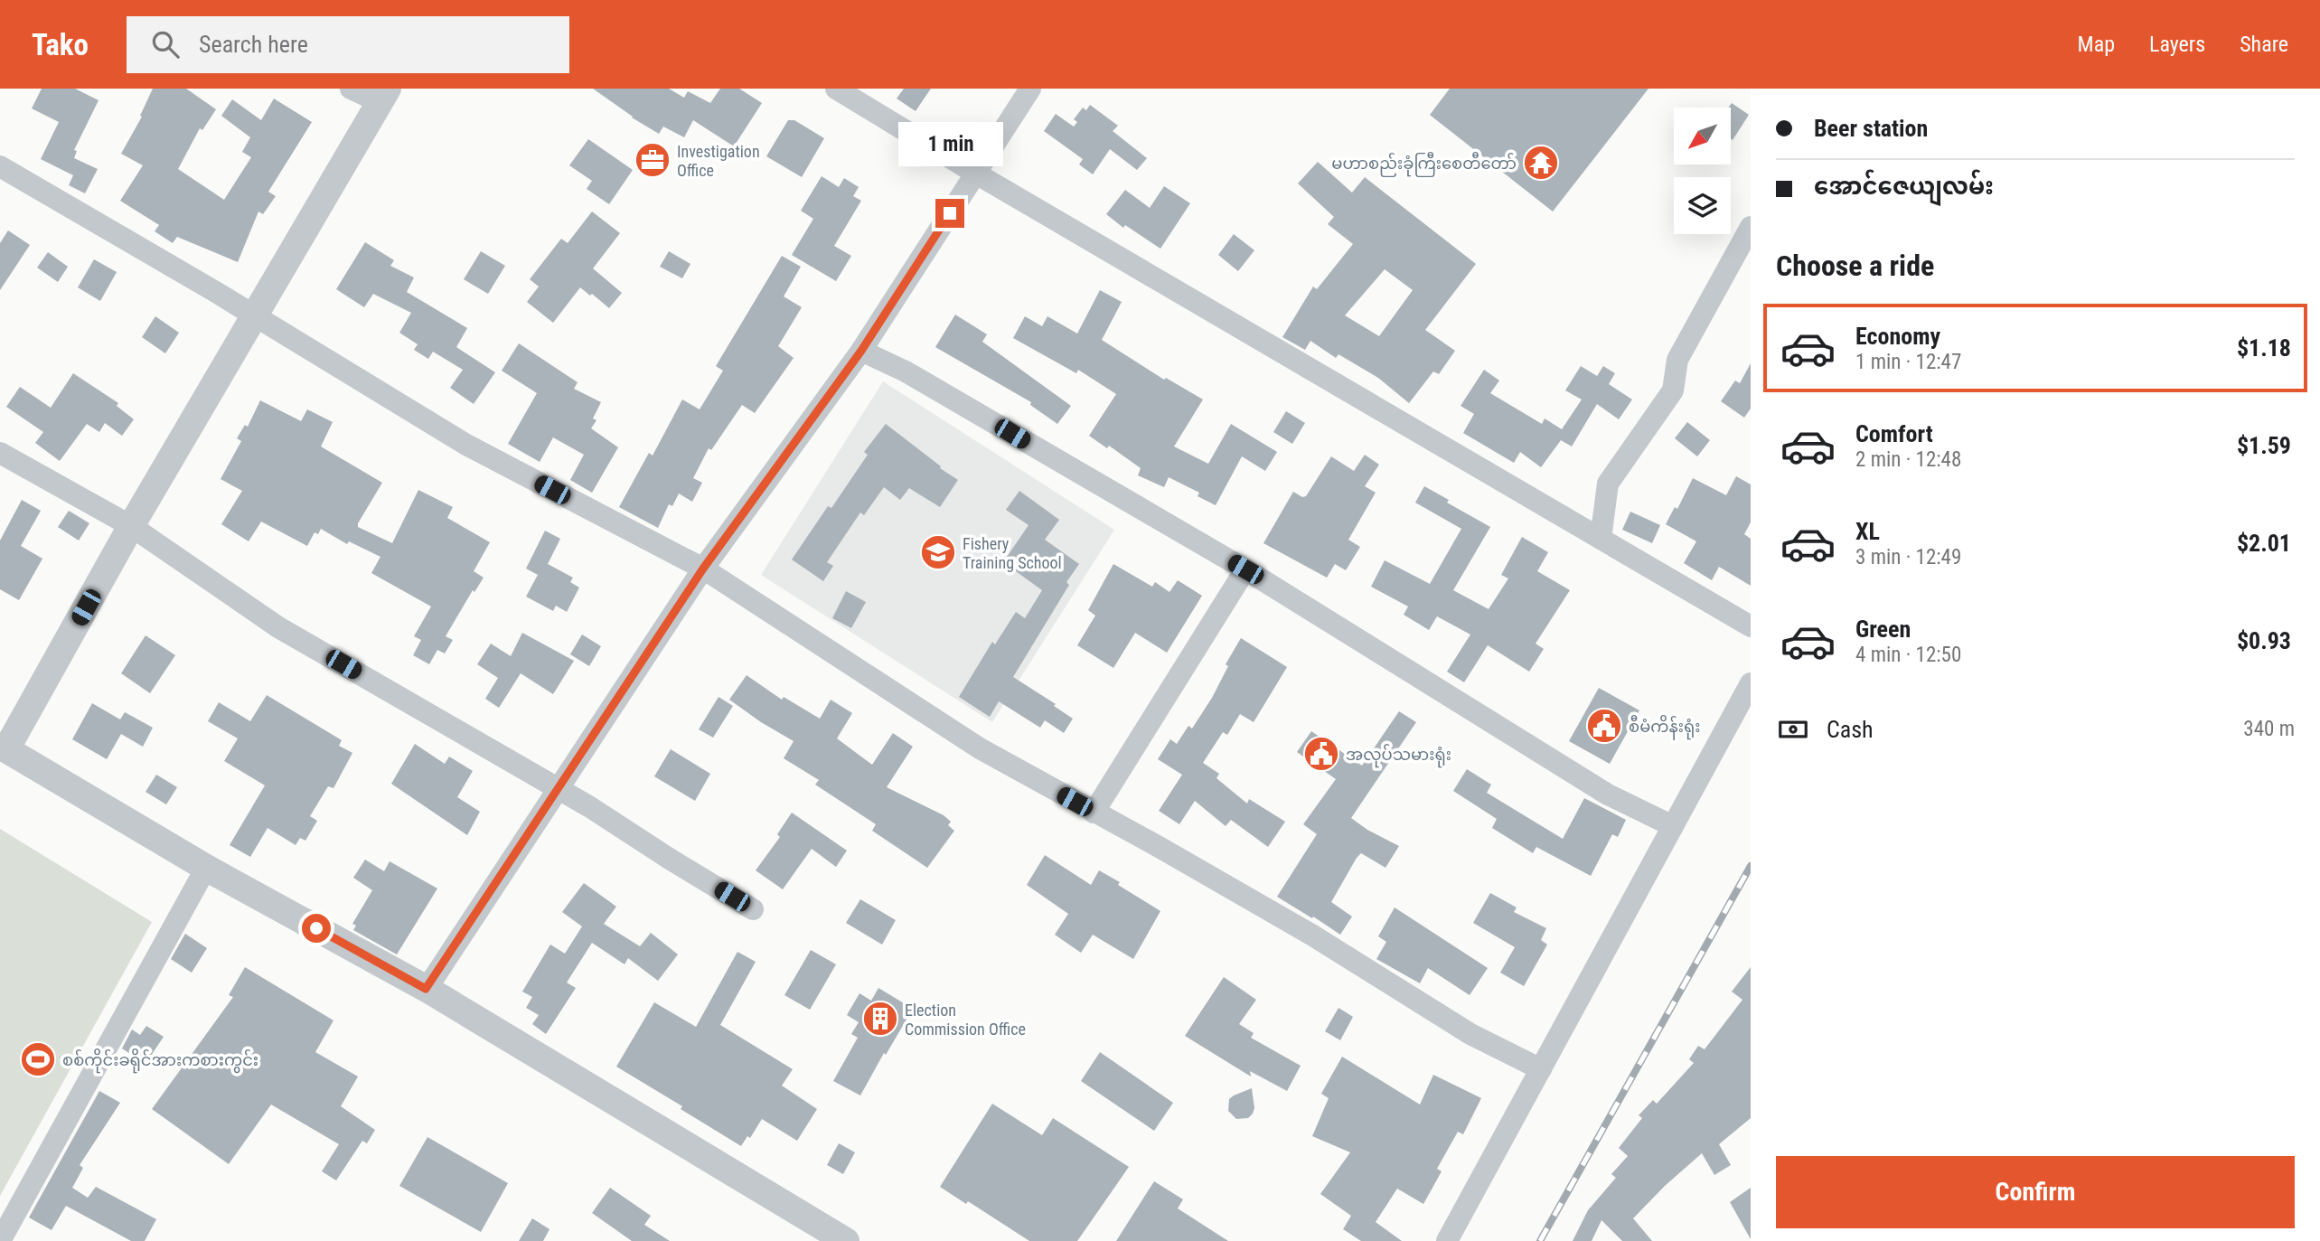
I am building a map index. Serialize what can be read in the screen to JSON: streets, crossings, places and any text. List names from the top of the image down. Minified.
{"places":{"office":["Investigation Office"],"temple":["မဟာစည်းခုံကြီးစေတီတော်"],"school or university":["Fishery Training School"],"public building":["စီမံကိန်းရုံး‌","အလုပ်သမားရုံး"],"building":["Election Commission Office"],"sports":["စစ်ကိုင်းခရိုင်အားကစားကွင်း"]},"north":"bottom left","page":{"header":"Tako","search":"Search here","nav":["Map","Layers","Share"],"banner":["Beer station","အောင်ဇေယျလမ်း"],"bubble":"1 min","heading":"Choose a ride","list":[{"name":"Economy","note":"1 min · 12:47","value":"$1.18"},{"name":"Comfort","note":"2 min · 12:48","value":"$1.59"},{"name":"XL","note":"3 min · 12:49","value":"$2.01"},{"name":"Green","note":"4 min · 12:50","value":"$0.93"}],"pay":["Cash","340 m"],"buttons":"Confirm"}}
